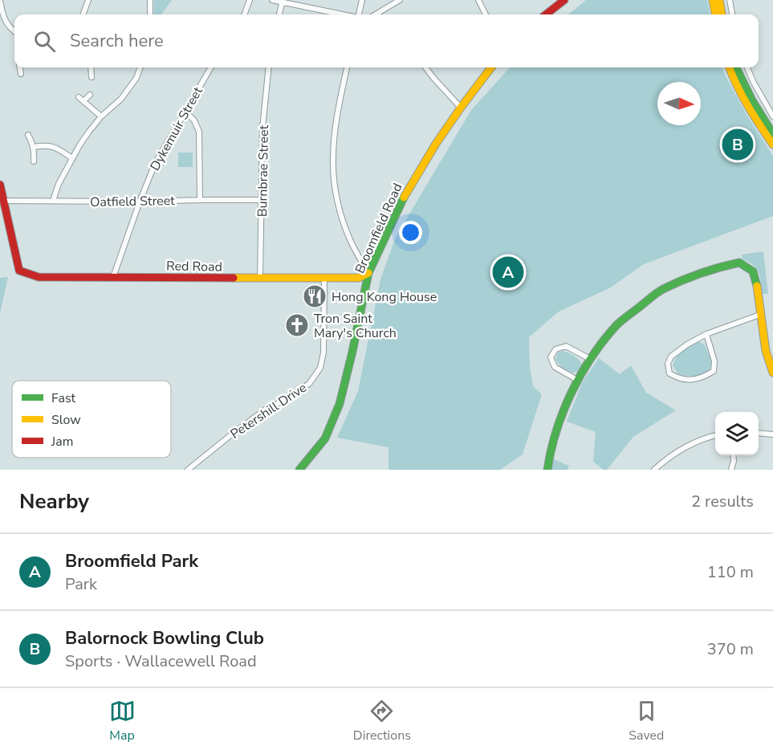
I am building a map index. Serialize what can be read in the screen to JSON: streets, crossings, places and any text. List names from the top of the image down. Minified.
{"streets":{"street":["Dykemuir Street","Burnbrae Street","Oatfield Street","Broomfield Road","Red Road","Petershill Drive"]},"crossings":[["Dykemuir Street","Oatfield Street"],["Dykemuir Street","Red Road"],["Burnbrae Street","Oatfield Street"],["Burnbrae Street","Red Road"],["Oatfield Street","Red Road"],["Broomfield Road","Red Road"],["Red Road","Petershill Drive"]],"places":{"restaurant":["Hong Kong House"],"church":["Tron Saint Mary's Church"]},"legend":["Fast","Slow","Jam"],"north":"right","page":{"search":"Search here","pins":["B","A"],"heading":["Nearby","2 results"],"list":[{"mark":"A","name":"Broomfield Park","note":"Park","value":"110 m"},{"mark":"B","name":"Balornock Bowling Club","note":"Sports · Wallacewell Road","value":"370 m"}],"nav":["Map","Directions","Saved"]}}
